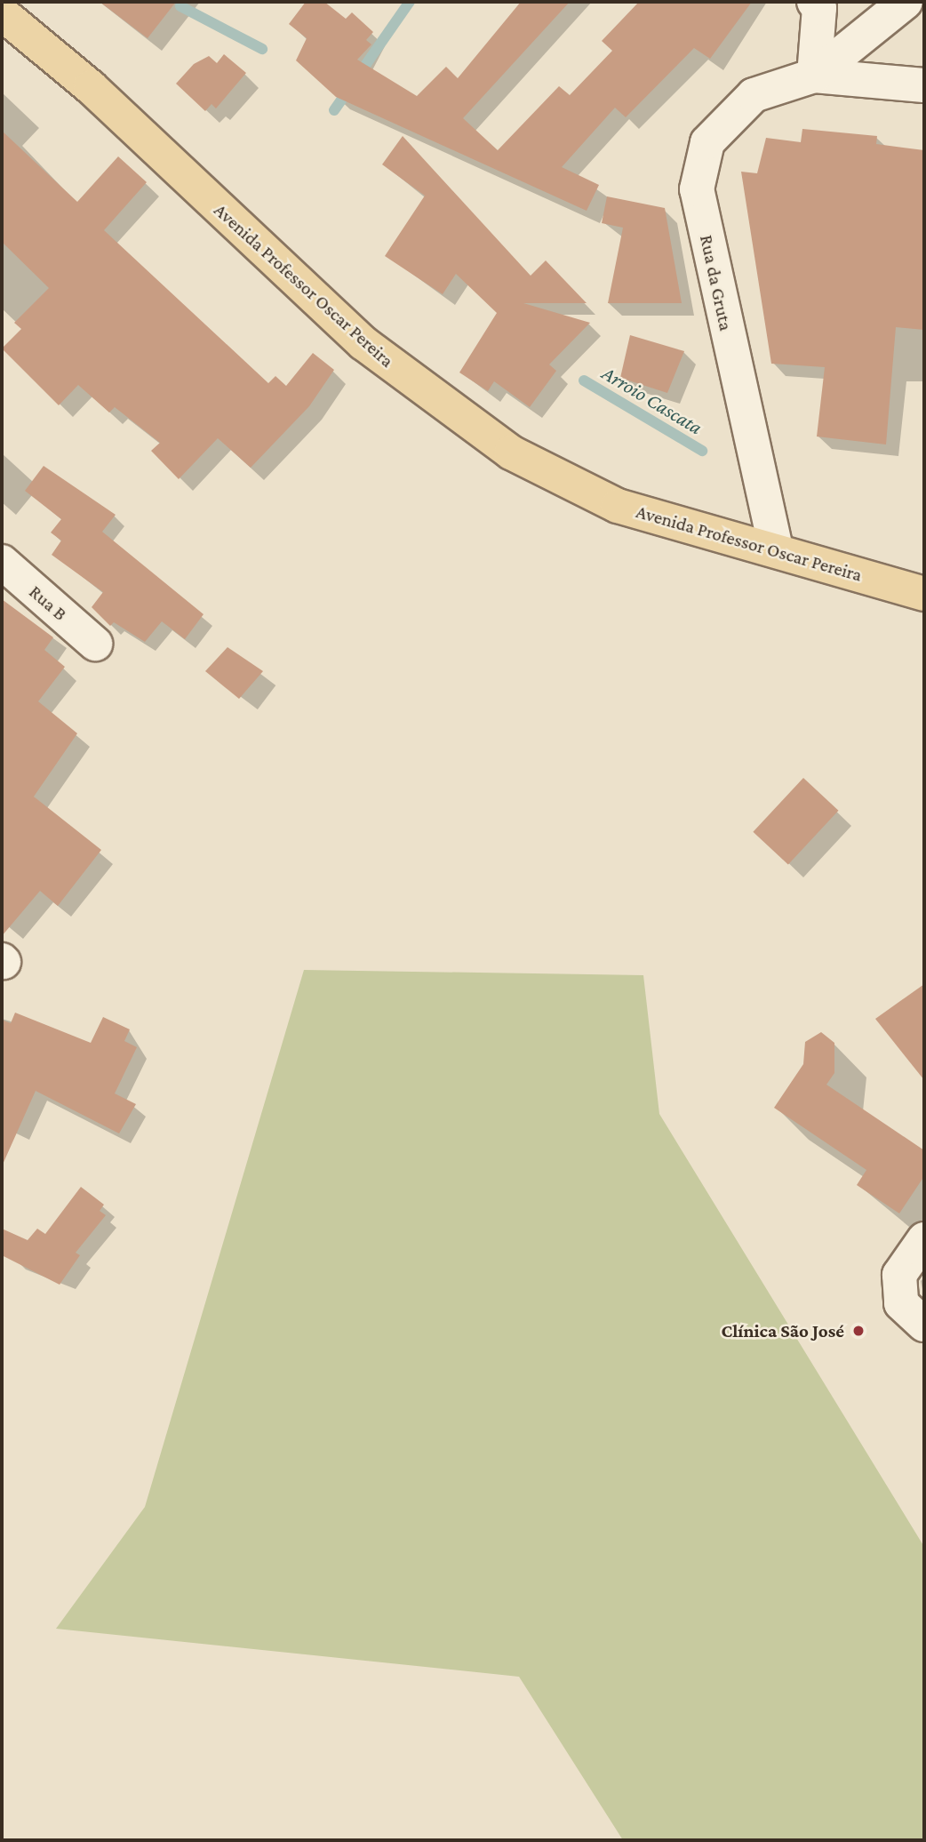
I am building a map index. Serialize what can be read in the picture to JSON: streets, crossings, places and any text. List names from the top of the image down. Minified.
{"streets":{"main road":["Avenida Professor Oscar Pereira"],"street":["Rua da Gruta","Rua B"]},"crossings":[["Rua da Gruta","Avenida Professor Oscar Pereira"]],"water":["Arroio Cascata"],"places":["Clínica São José"]}
